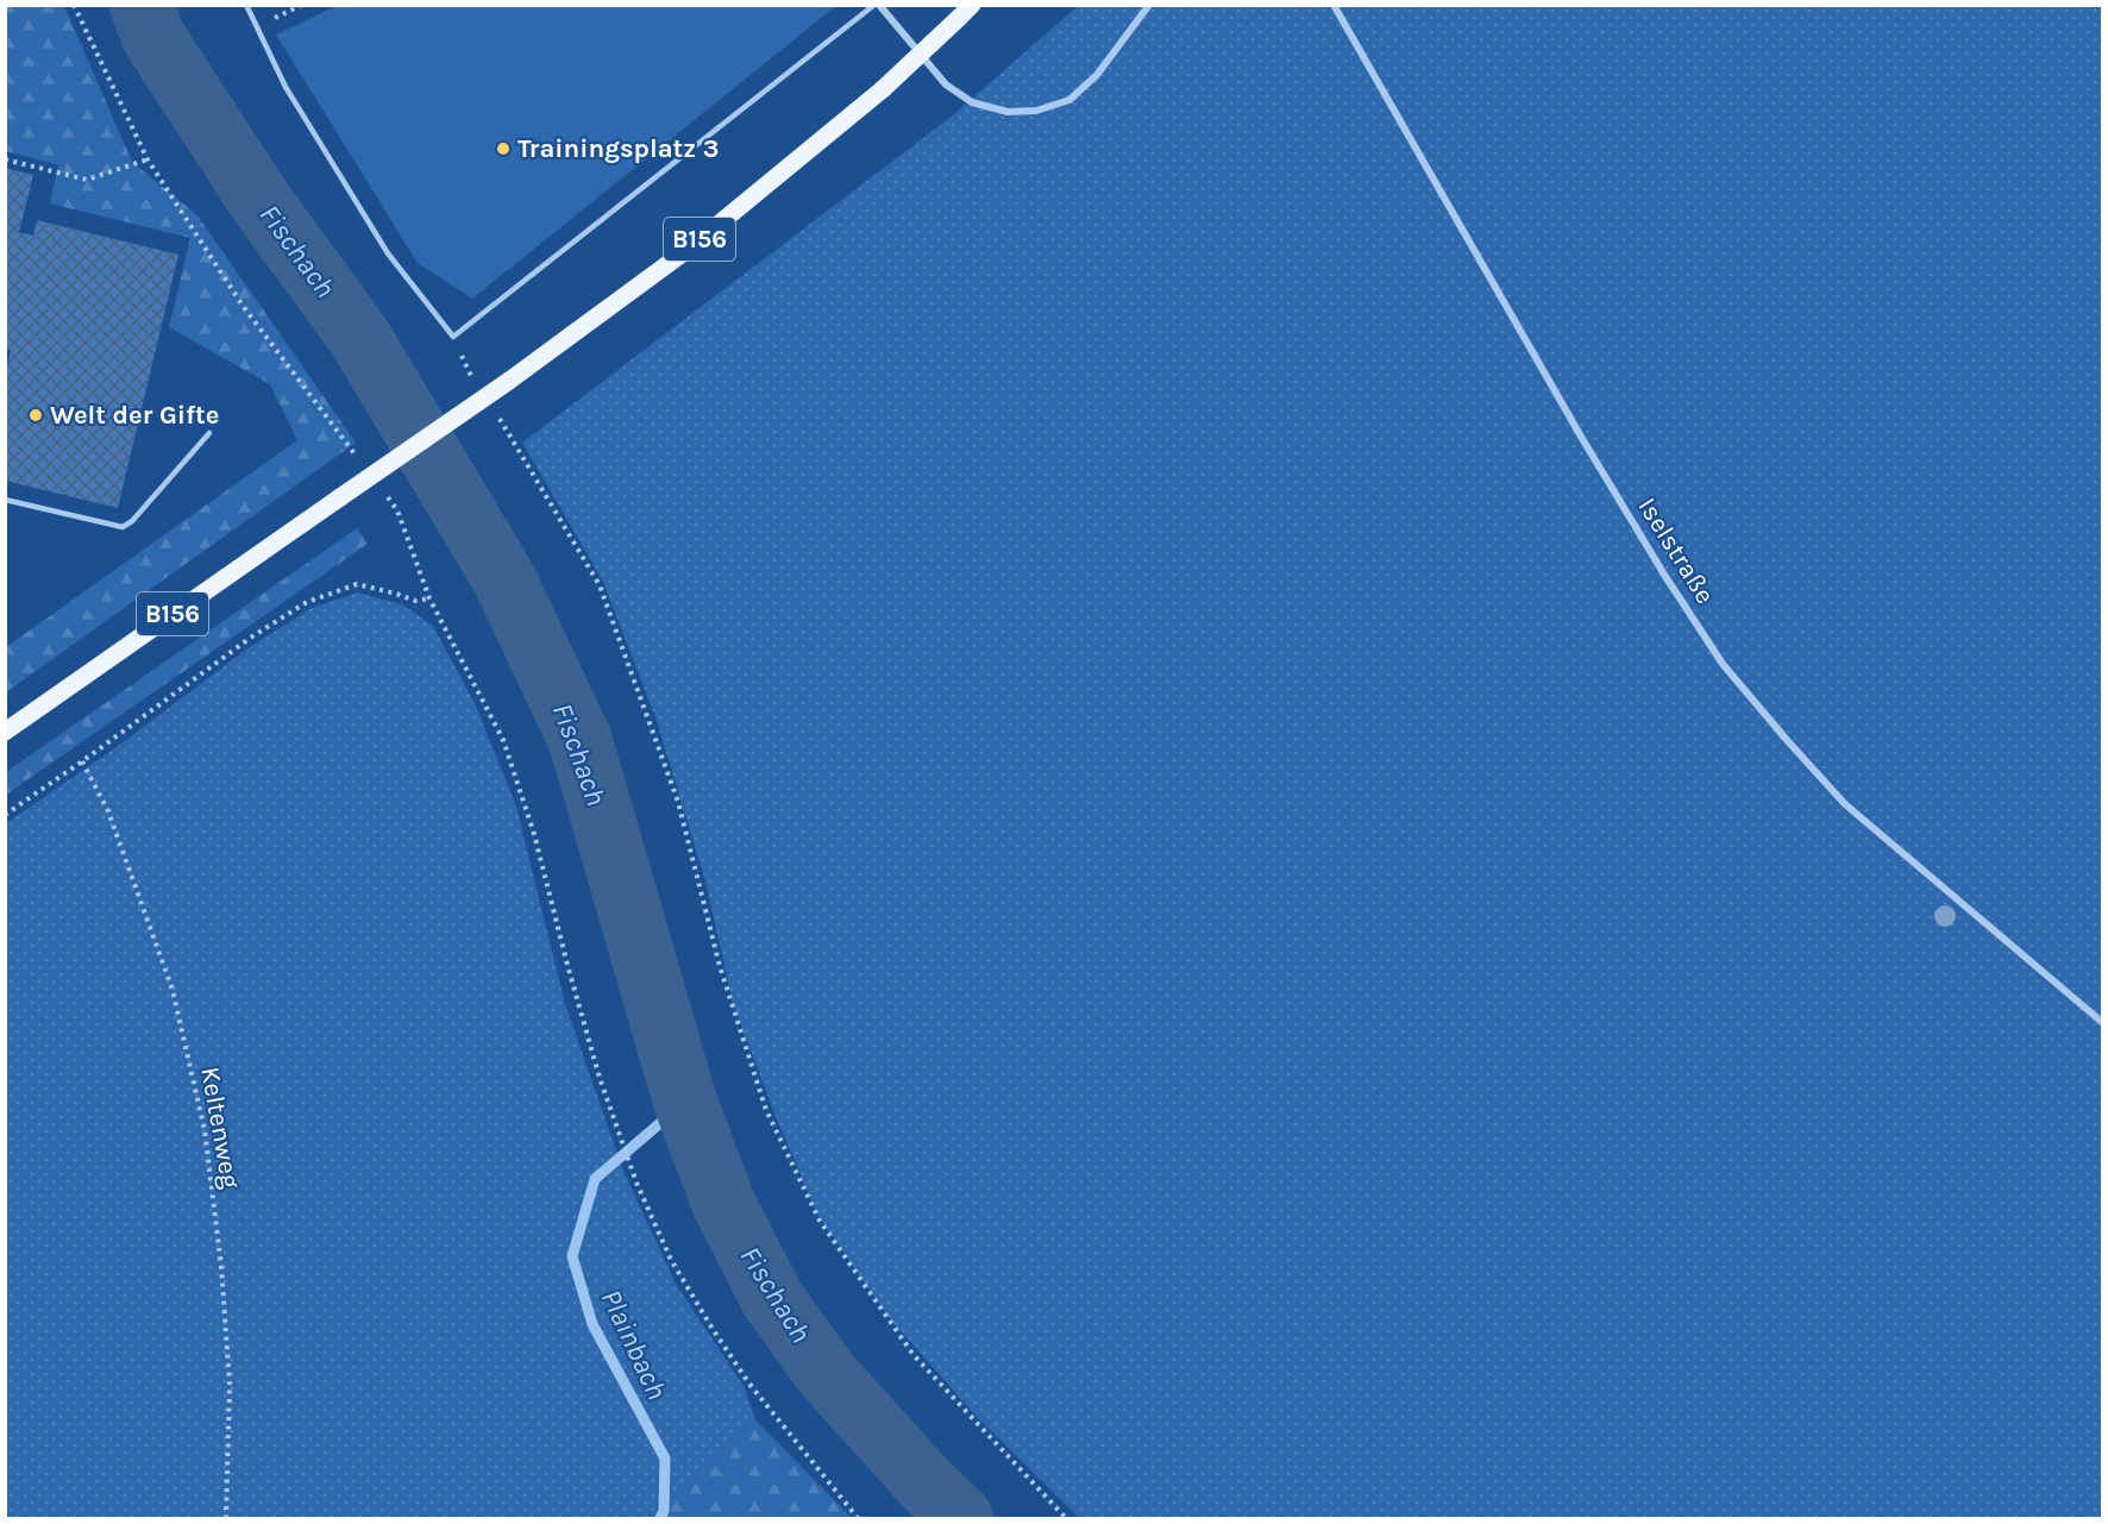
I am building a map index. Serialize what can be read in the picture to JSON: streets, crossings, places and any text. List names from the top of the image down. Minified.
{"streets":{"main road":["B156"],"street":["Iselstraße"],"path":["Keltenweg"]},"water":["Fischach","Plainbach"],"places":["Trainingsplatz 3","Welt der Gifte"]}
